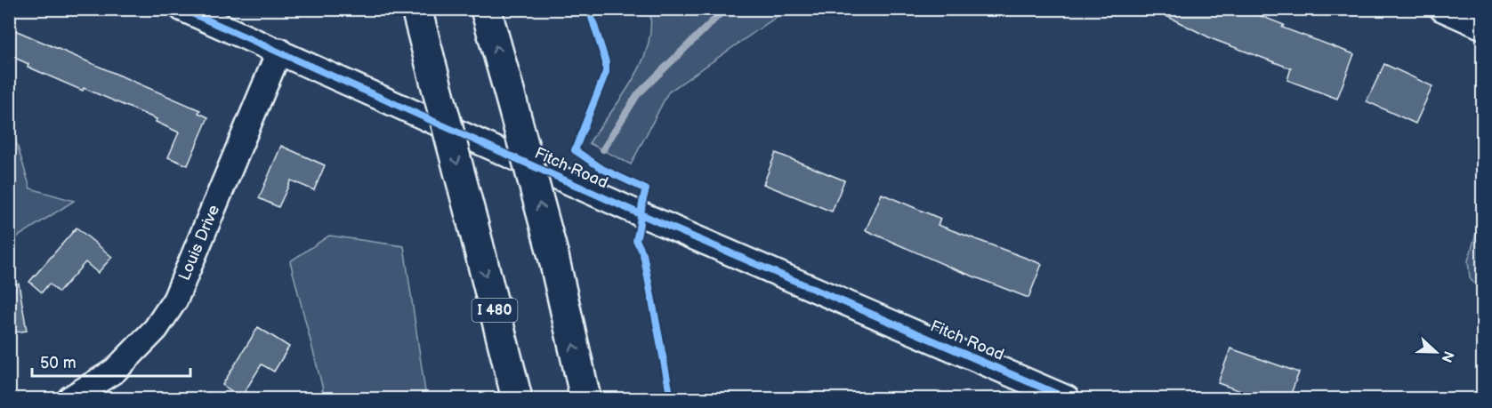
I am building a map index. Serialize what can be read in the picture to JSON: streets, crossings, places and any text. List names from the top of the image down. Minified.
{"streets":{"highway":["I 480"],"street":["Fitch Road","Louis Drive"]},"crossings":[["Fitch Road","Louis Drive"]],"scale_bar":"50 m","north":"right"}
